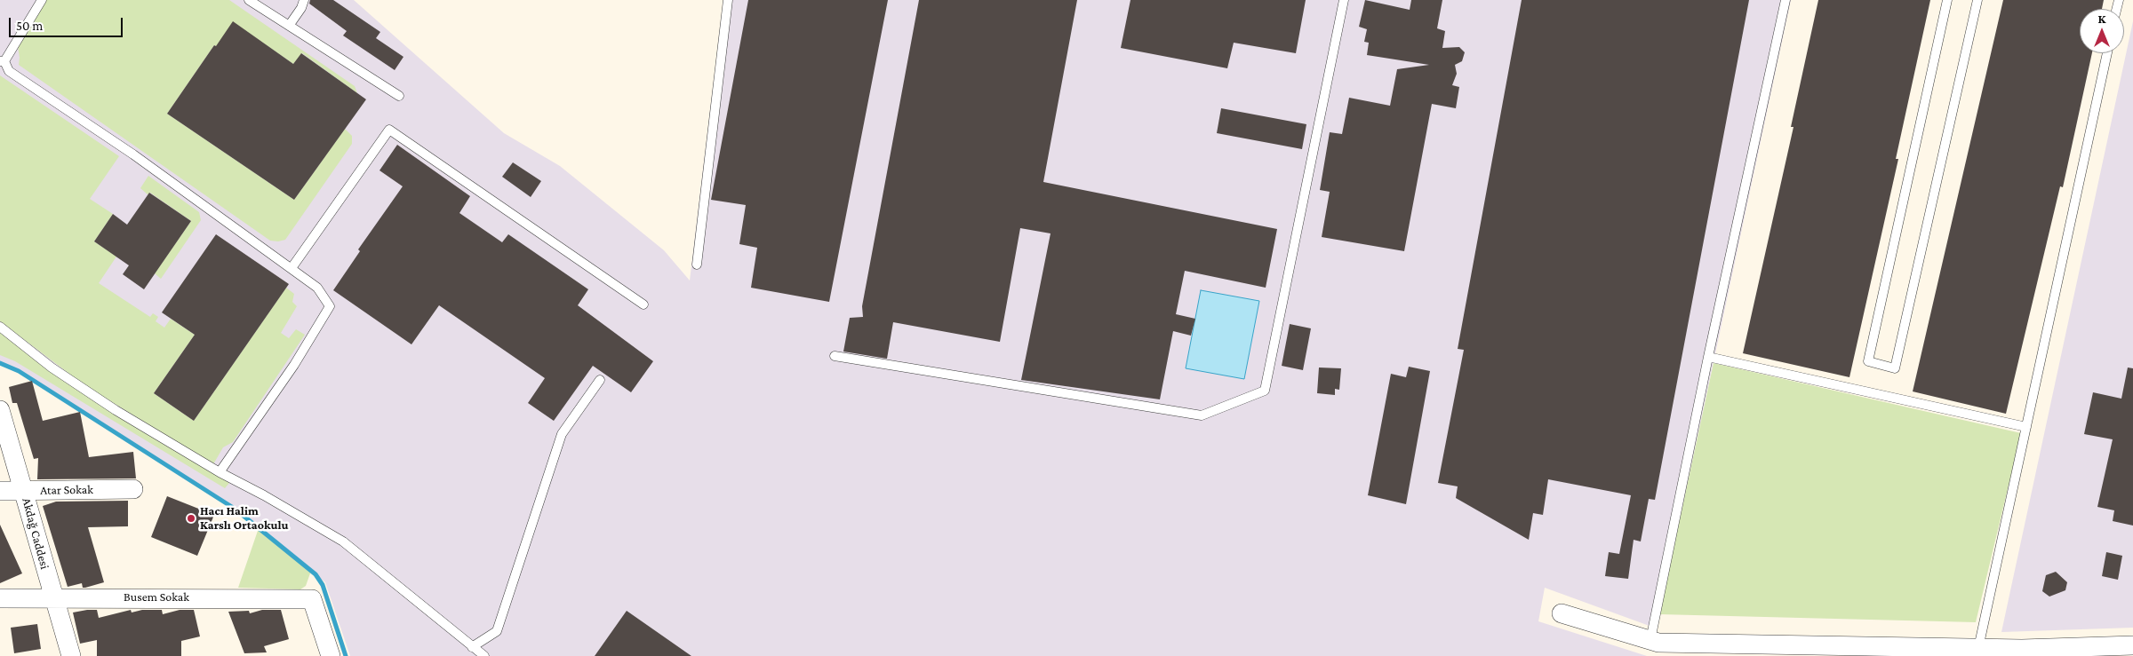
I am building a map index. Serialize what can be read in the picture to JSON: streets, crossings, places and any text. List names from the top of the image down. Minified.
{"streets":{"street":["Atar Sokak","Akdağ Caddesi","Busem Sokak"]},"crossings":[["Atar Sokak","Akdağ Caddesi"],["Akdağ Caddesi","Busem Sokak"]],"places":["Hacı Halim Karslı Ortaokulu"],"scale_bar":"50 m","north":"top"}
